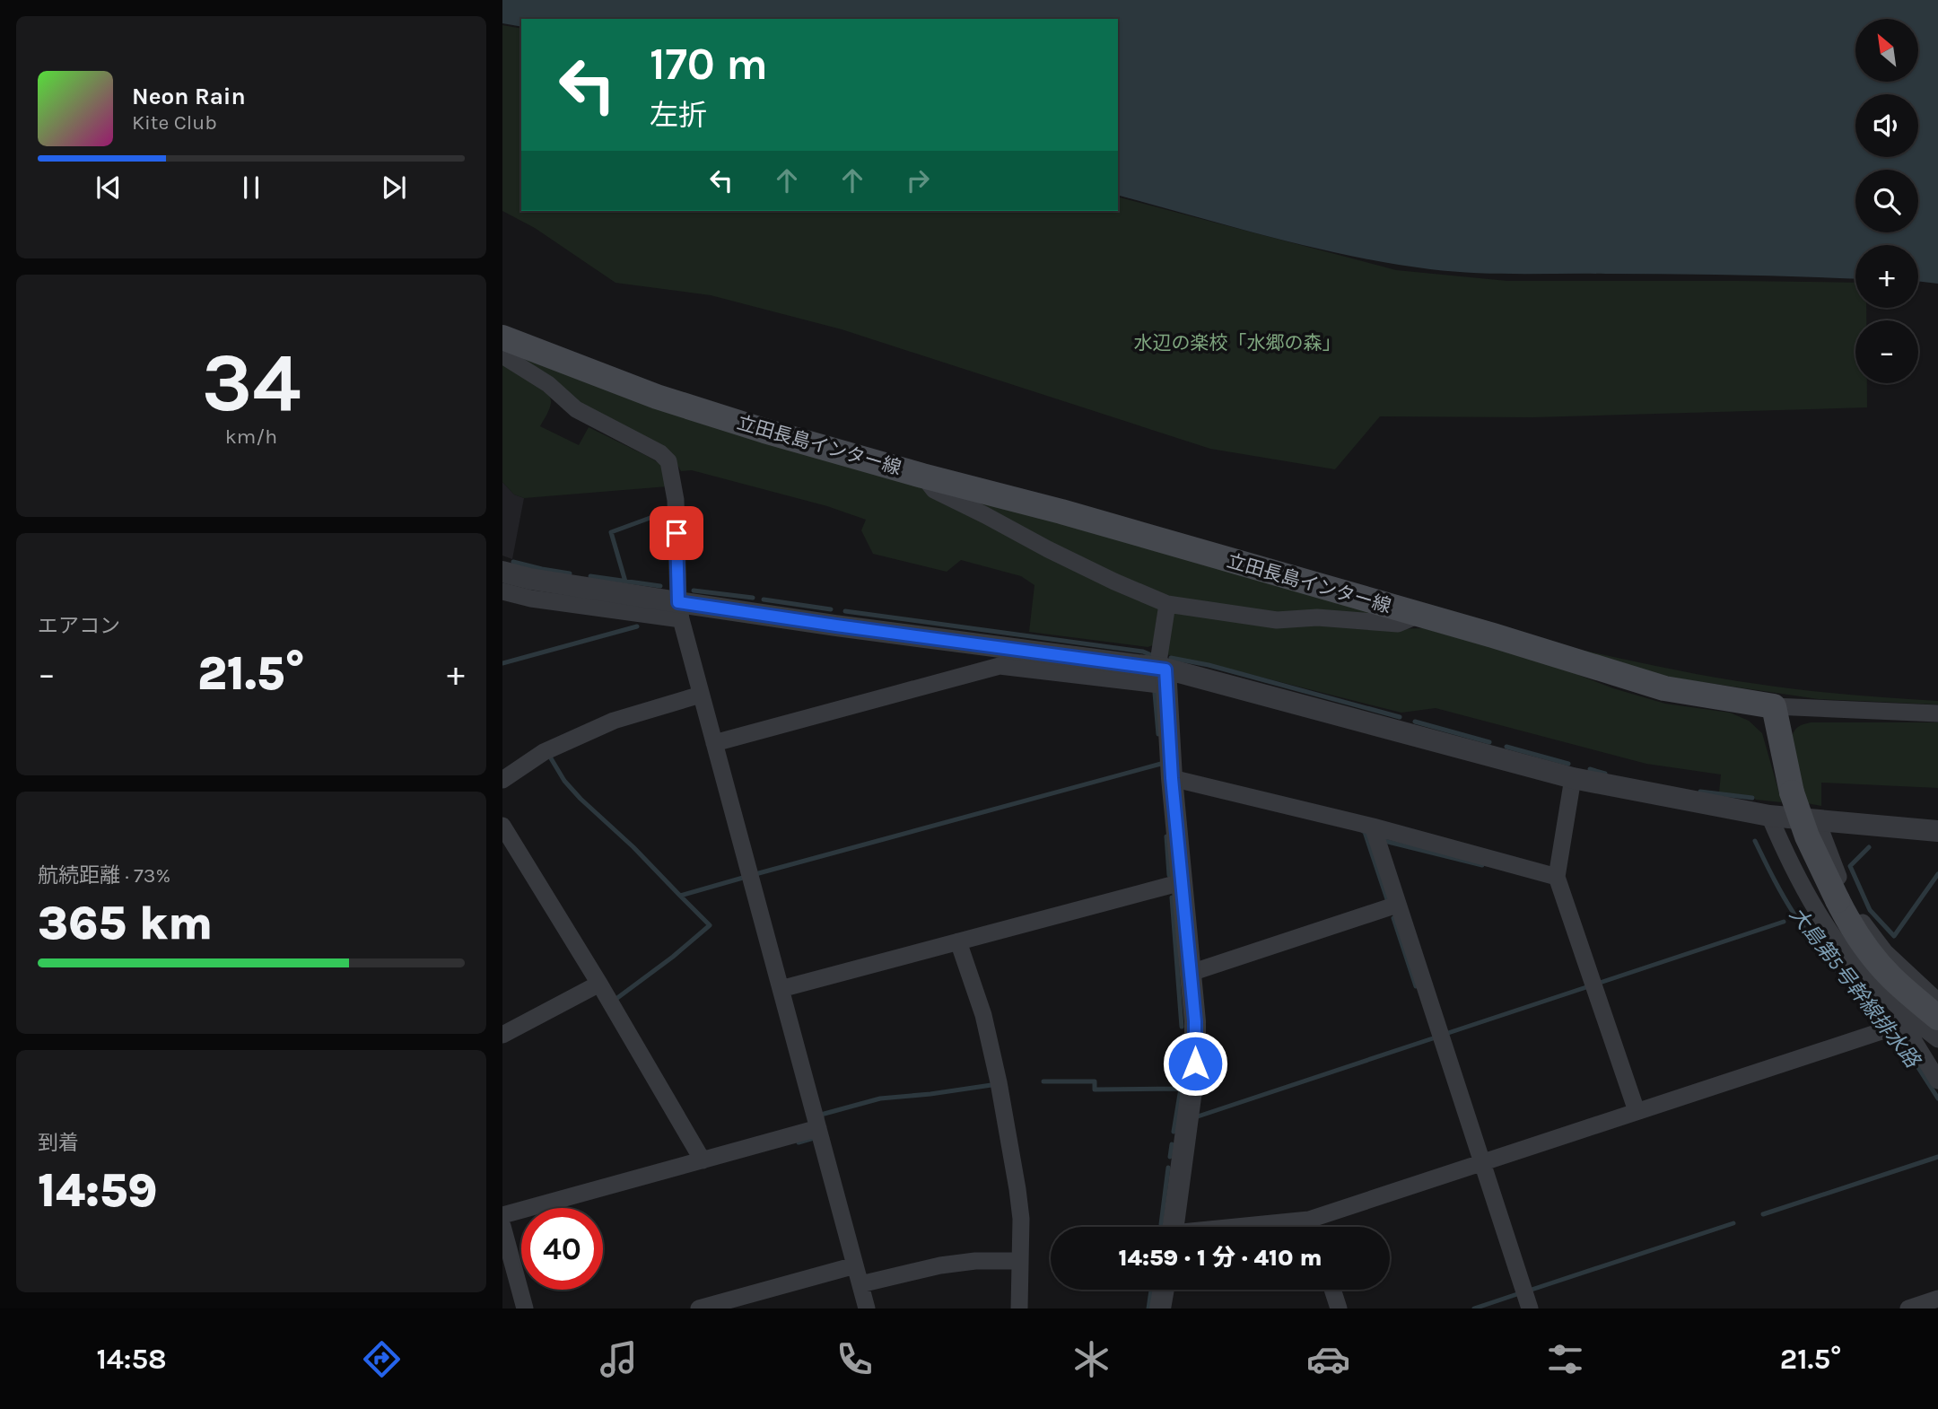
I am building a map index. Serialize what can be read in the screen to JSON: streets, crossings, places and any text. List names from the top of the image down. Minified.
{"streets":{"main road":["立田長島インター線"]},"water":["大島第5号幹線排水路"],"parks":["水辺の楽校「水郷の森」"],"north":"top left","page":{"map_buttons":["+","−"],"turn":["170 m","左折"],"song":["Neon Rain","Kite Club"],"tile":[["34","km/h"],"エアコン",["航続距離 · 73%","365 km"],["到着","14:59"]],"heat":["−","21.5°","+"],"limit":"40","trip":"14:59 · 1 分 · 410 m","tabs":["14:58","21.5°"]}}
